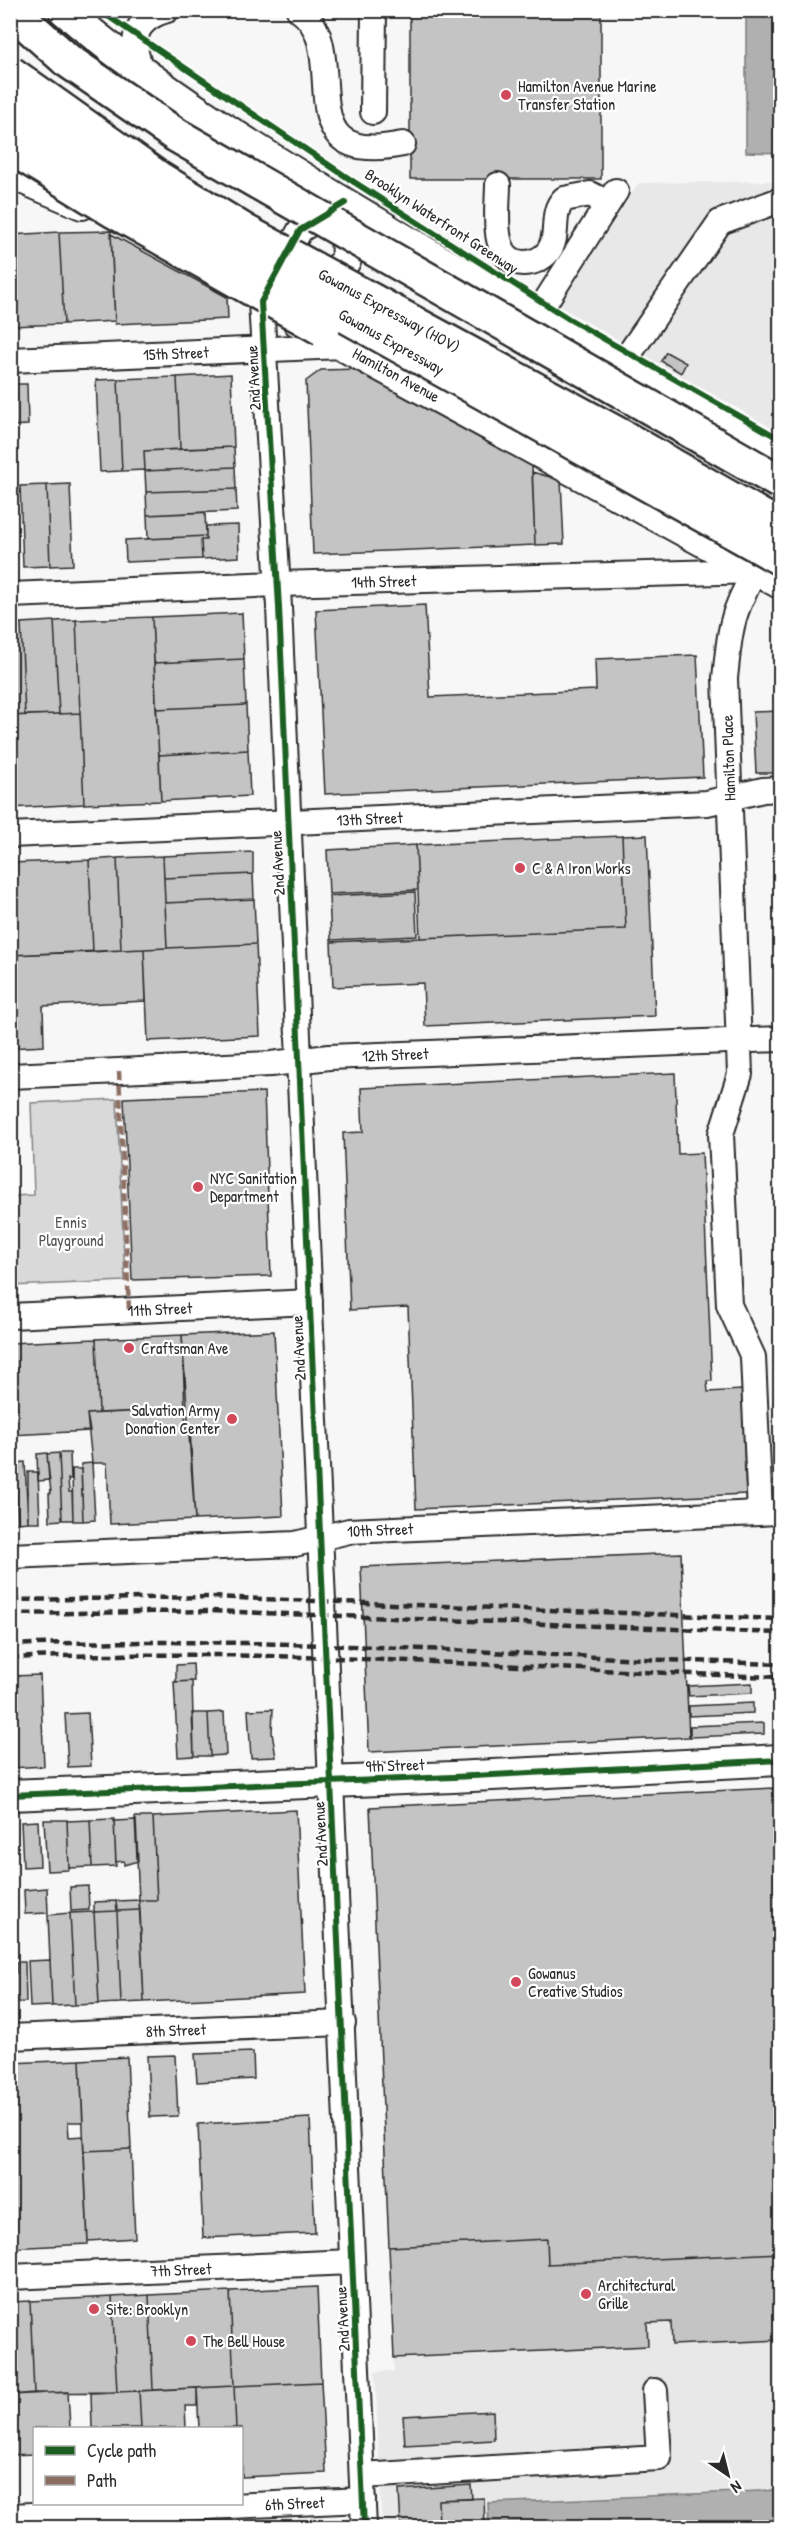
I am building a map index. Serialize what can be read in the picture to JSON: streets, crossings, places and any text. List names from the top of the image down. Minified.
{"streets":{"highway":["Gowanus Expressway (HOV)","Gowanus Expressway"],"main road":["Hamilton Avenue","9th Street"],"street":["15th Street","2nd Avenue","14th Street","Hamilton Place","13th Street","12th Street","11th Street","10th Street","8th Street","7th Street","6th Street"],"cycle path":["Brooklyn Waterfront Greenway"]},"crossings":[["Gowanus Expressway (HOV)","Gowanus Expressway"],["Gowanus Expressway (HOV)","Hamilton Avenue"],["Gowanus Expressway (HOV)","14th Street"],["Gowanus Expressway (HOV)","Hamilton Place"],["Gowanus Expressway","Hamilton Avenue"],["Gowanus Expressway","14th Street"],["Gowanus Expressway","Hamilton Place"],["15th Street","Hamilton Avenue"],["15th Street","2nd Avenue"],["Hamilton Avenue","2nd Avenue"],["Hamilton Avenue","14th Street"],["Hamilton Avenue","Hamilton Place"],["2nd Avenue","14th Street"],["2nd Avenue","13th Street"],["2nd Avenue","12th Street"],["2nd Avenue","11th Street"],["2nd Avenue","10th Street"],["2nd Avenue","9th Street"],["2nd Avenue","8th Street"],["2nd Avenue","7th Street"],["2nd Avenue","6th Street"],["14th Street","Hamilton Place"],["Hamilton Place","13th Street"],["Hamilton Place","12th Street"],["Hamilton Place","10th Street"]],"parks":["Ennis Playground"],"places":["Hamilton Avenue Marine Transfer Station","C & A Iron Works","NYC Sanitation Department","Craftsman Ave","Salvation Army Donation Center","Gowanus Creative Studios","Architectural Grille","Site: Brooklyn","The Bell House"],"legend":["Cycle path","Path"],"north":"bottom right"}
